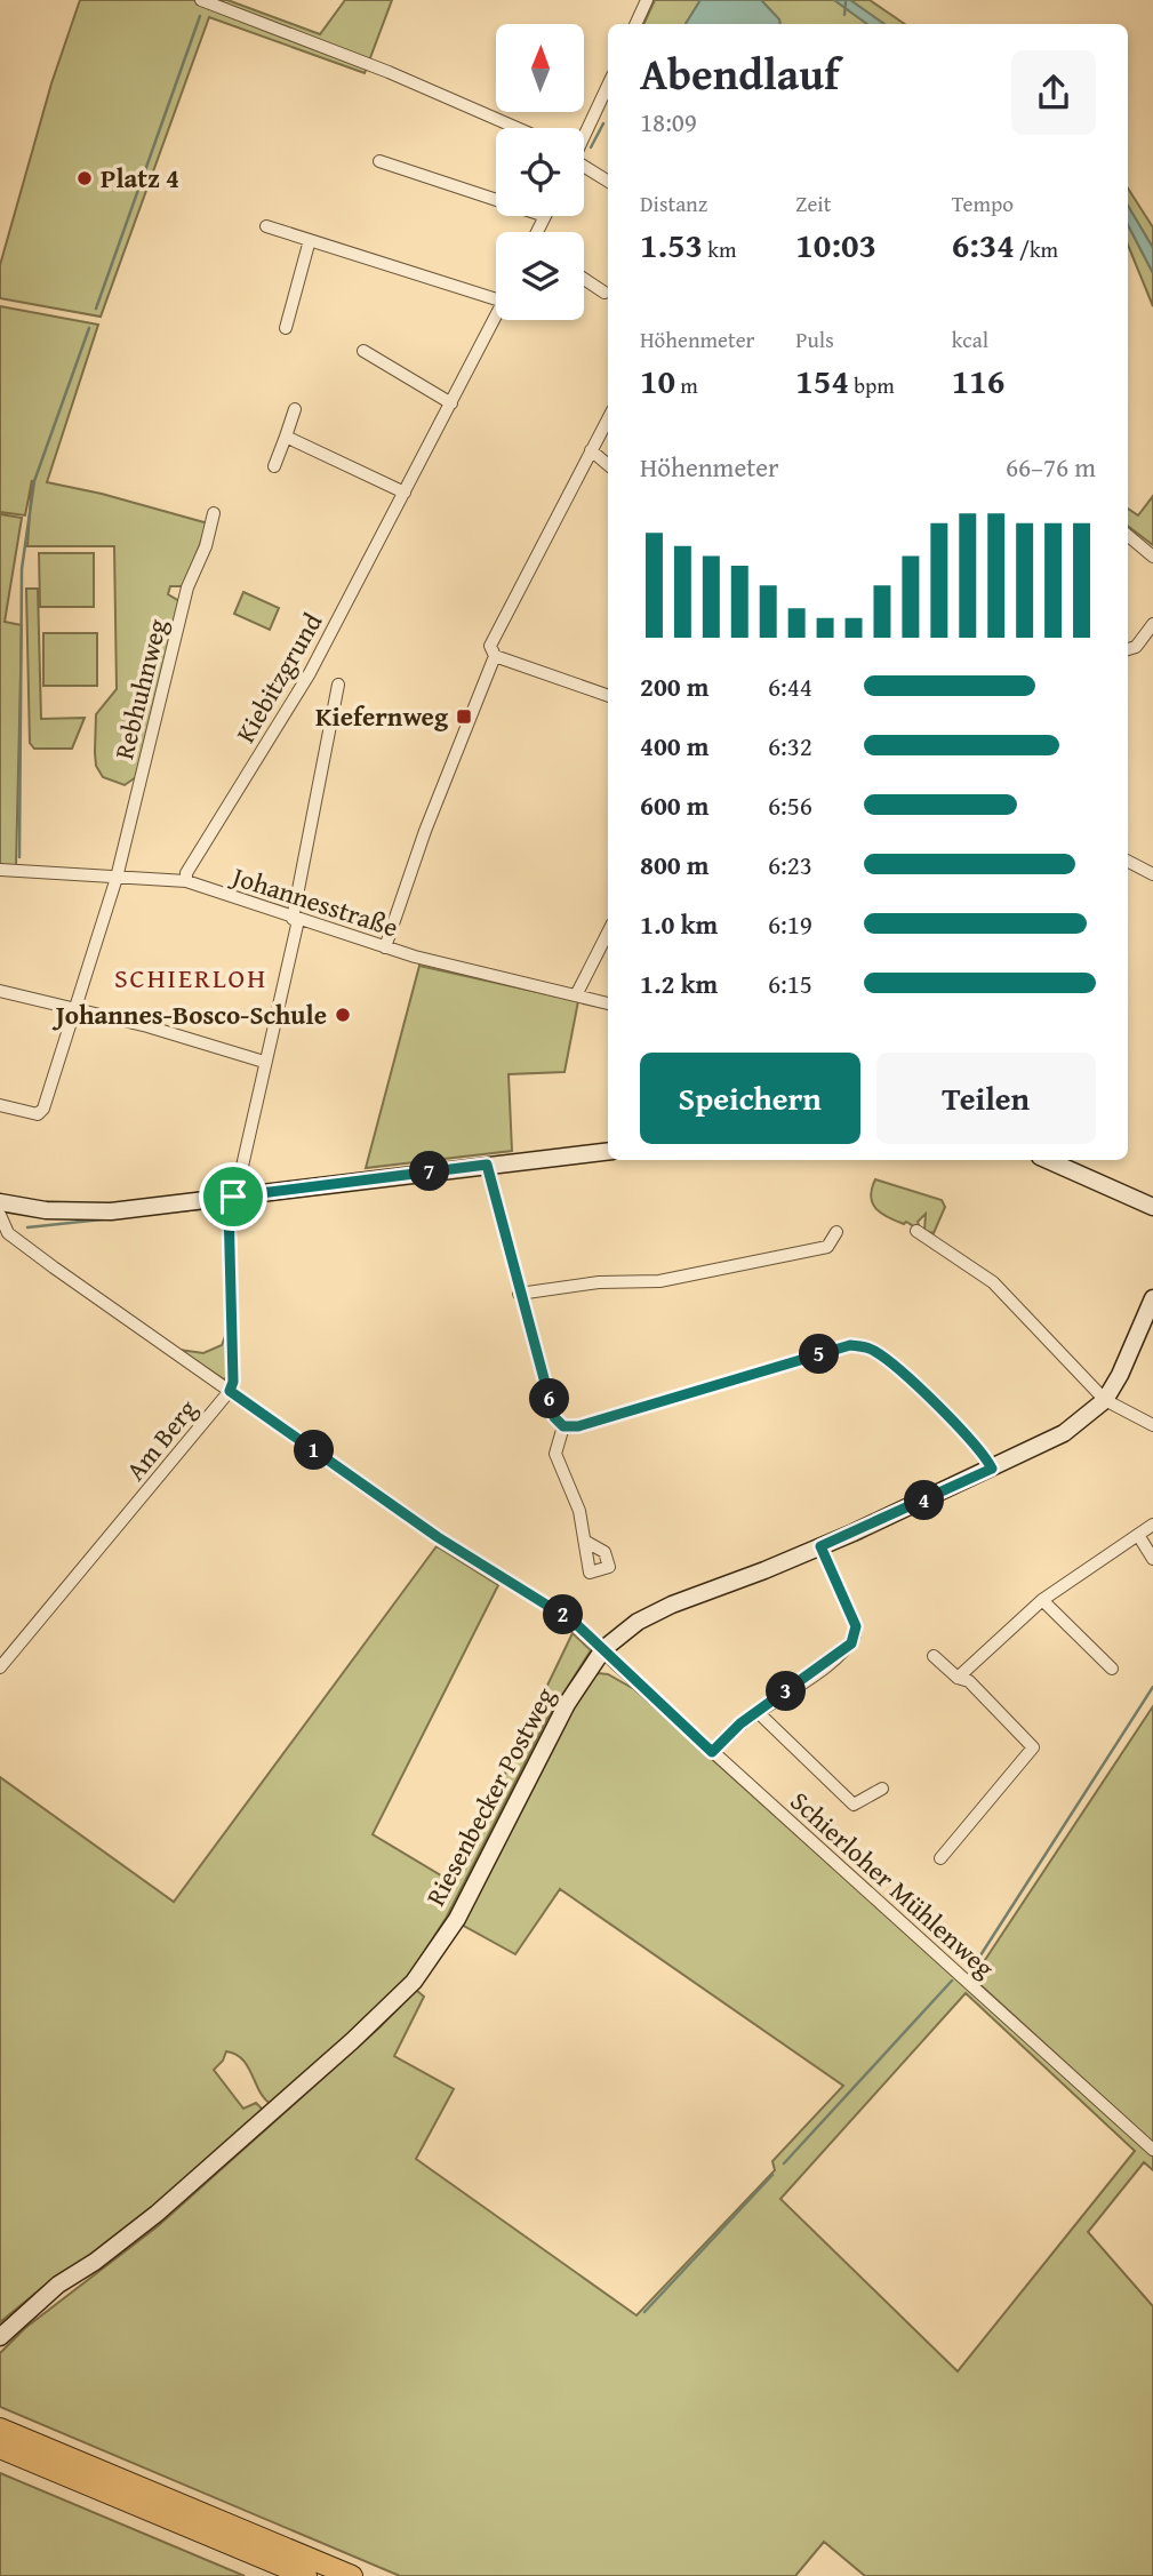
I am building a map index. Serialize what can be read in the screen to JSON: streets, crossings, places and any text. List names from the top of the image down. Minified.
{"streets":{"street":["Kiebitzgrund","Rebhuhnweg","Johannesstraße","Am Berg","Riesenbecker Postweg","Schierloher Mühlenweg"]},"crossings":[["Kiebitzgrund","Johannesstraße"],["Rebhuhnweg","Johannesstraße"],["Johannesstraße","Am Berg"],["Am Berg","Schierloher Mühlenweg"],["Riesenbecker Postweg","Schierloher Mühlenweg"]],"districts":["SCHIERLOH"],"places":{"other":["Platz 4","Johannes-Bosco-Schule"],"transit":["Kiefernweg"]},"north":"top","page":{"heading":["Abendlauf","18:09"],"stats":[["Distanz","1.53 km"],["Zeit","10:03"],["Tempo","6:34 /km"],["Höhenmeter","10 m"],["Puls","154 bpm"],["kcal","116"]],"chart":["Höhenmeter","66–76 m"],"list":[{"name":"200 m","note":"6:44"},{"name":"400 m","note":"6:32"},{"name":"600 m","note":"6:56"},{"name":"800 m","note":"6:23"},{"name":"1.0 km","note":"6:19"},{"name":"1.2 km","note":"6:15"}],"buttons":["Speichern","Teilen"],"pins":["7","5","6","1","4","2","3"]}}
